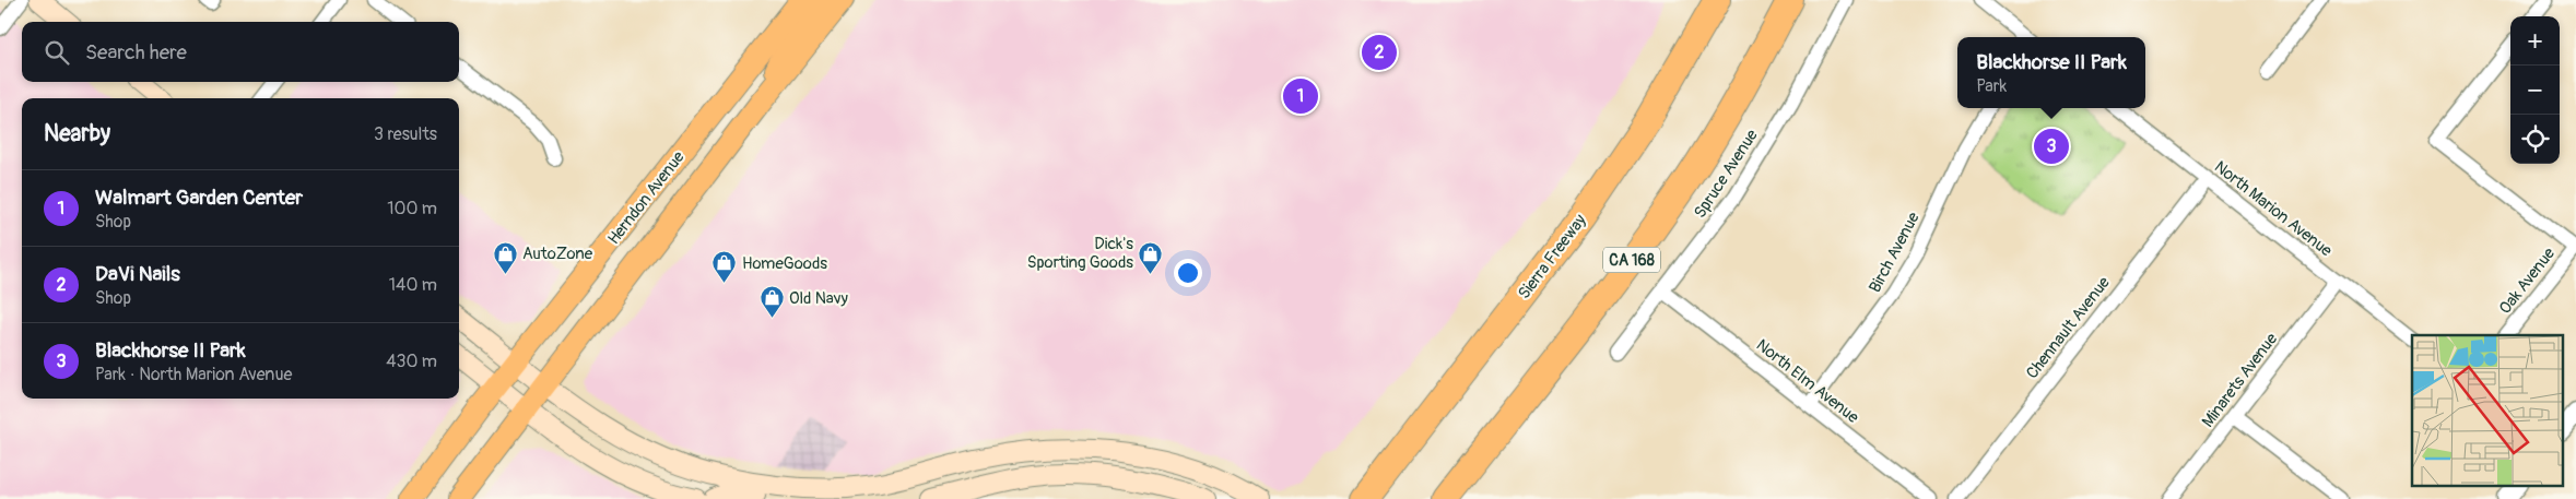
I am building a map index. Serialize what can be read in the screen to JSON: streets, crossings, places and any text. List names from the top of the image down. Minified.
{"streets":{"highway":["Sierra Freeway","CA 168"],"main road":["Herndon Avenue"],"street":["Spruce Avenue","North Marion Avenue","Birch Avenue","Oak Avenue","Chennault Avenue","Minarets Avenue","North Elm Avenue"]},"crossings":[["Spruce Avenue","North Elm Avenue"],["North Marion Avenue","Chennault Avenue"],["North Marion Avenue","Minarets Avenue"],["Birch Avenue","North Elm Avenue"]],"places":{"shop":["AutoZone","Dick's Sporting Goods","HomeGoods","Old Navy"]},"page":{"map_buttons":["+","−"],"search":"Search here","pins":["2","1","3"],"popup":["Blackhorse II Park","Park"],"heading":["Nearby","3 results"],"list":[{"mark":"1","name":"Walmart Garden Center","note":"Shop","value":"100 m"},{"mark":"2","name":"DaVi Nails","note":"Shop","value":"140 m"},{"mark":"3","name":"Blackhorse II Park","note":"Park · North Marion Avenue","value":"430 m"}]}}
